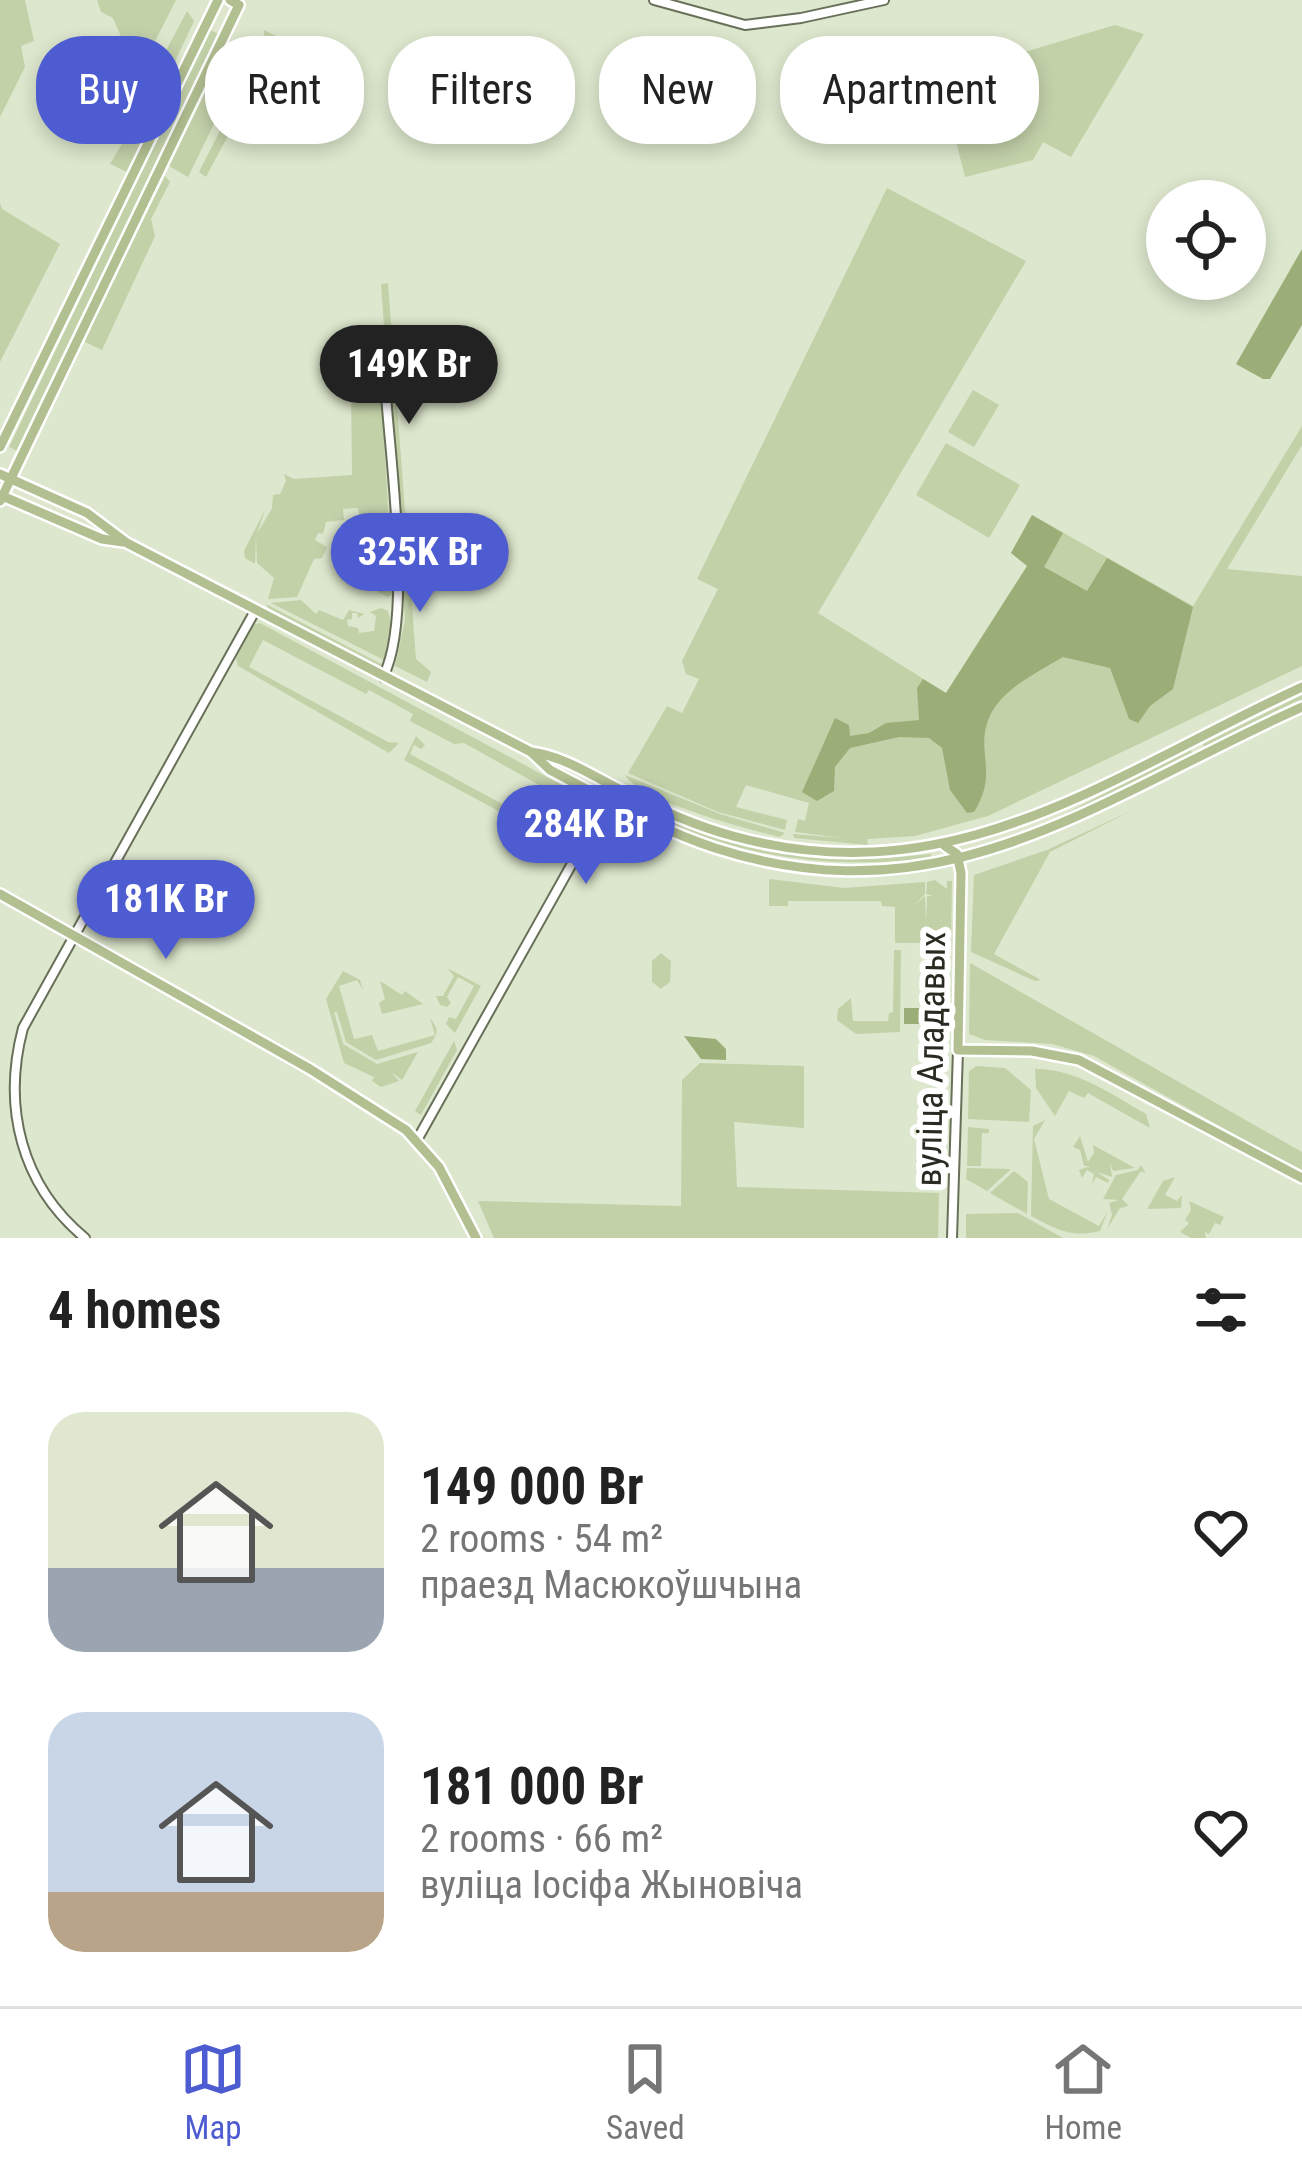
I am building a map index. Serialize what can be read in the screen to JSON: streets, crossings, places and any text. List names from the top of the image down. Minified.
{"streets":{"main road":["вуліца Аладавых"]},"page":{"chip":["Buy","Rent","Filters","New","Apartment"],"price":["149K Br","325K Br","284K Br","181K Br"],"heading":"4 homes","list":[{"name":"149 000 Br","note":"2 rooms · 54 m² · праезд Масюкоўшчына"},{"name":"181 000 Br","note":"2 rooms · 66 m² · вуліца Іосіфа Жыновіча"}],"tabs":["Map","Saved","Home"]}}
